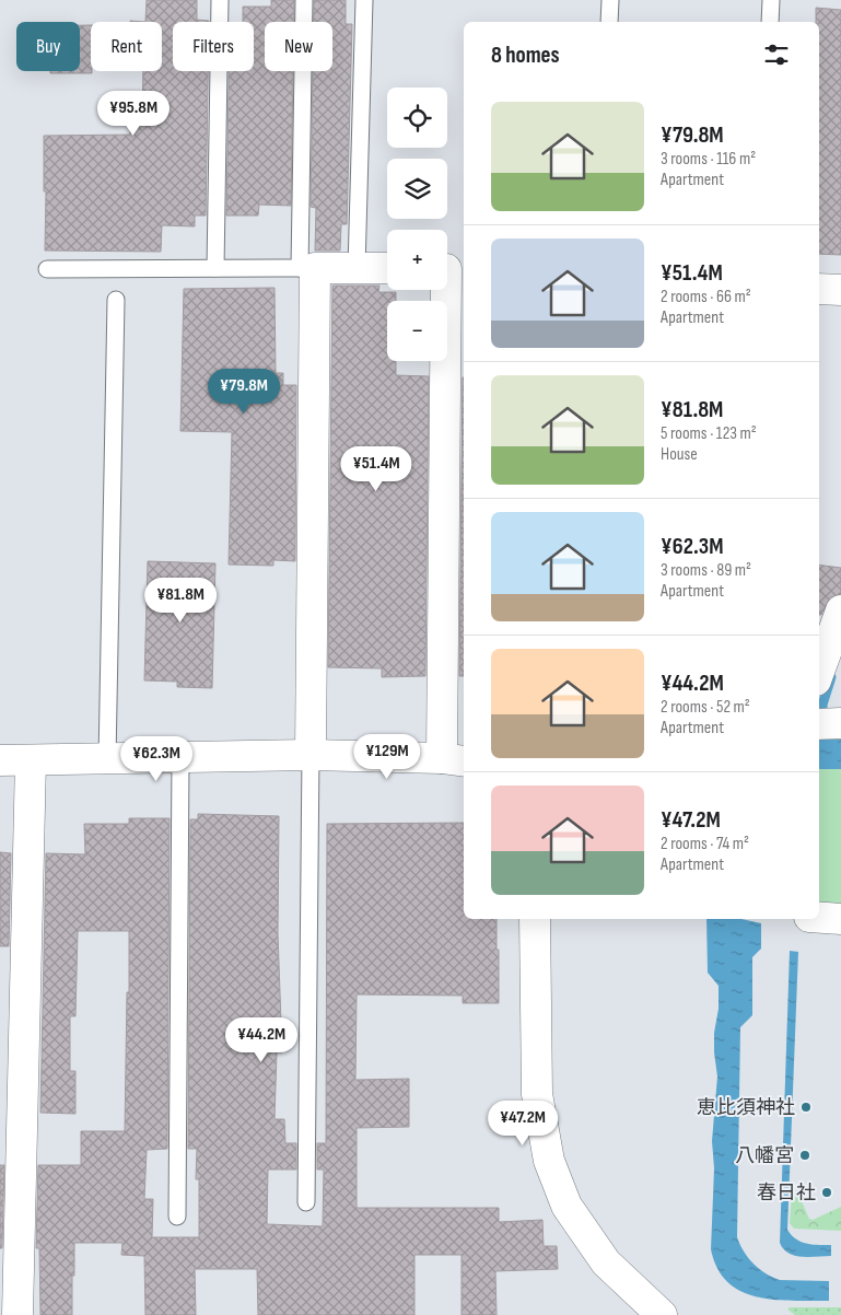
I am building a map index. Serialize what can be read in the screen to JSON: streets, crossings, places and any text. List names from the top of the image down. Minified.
{"places":["恵比須神社","八幡宮","春日社"],"page":{"chip":["Buy","Rent","Filters","New"],"heading":"8 homes","map_buttons":["+","−"],"list":[{"name":"¥79.8M","note":"3 rooms · 116 m² · Apartment"},{"name":"¥51.4M","note":"2 rooms · 66 m² · Apartment"},{"name":"¥81.8M","note":"5 rooms · 123 m² · House"},{"name":"¥62.3M","note":"3 rooms · 89 m² · Apartment"},{"name":"¥44.2M","note":"2 rooms · 52 m² · Apartment"},{"name":"¥47.2M","note":"2 rooms · 74 m² · Apartment"}],"price":["¥95.8M","¥79.8M","¥51.4M","¥81.8M","¥129M","¥62.3M","¥44.2M","¥47.2M"]}}
